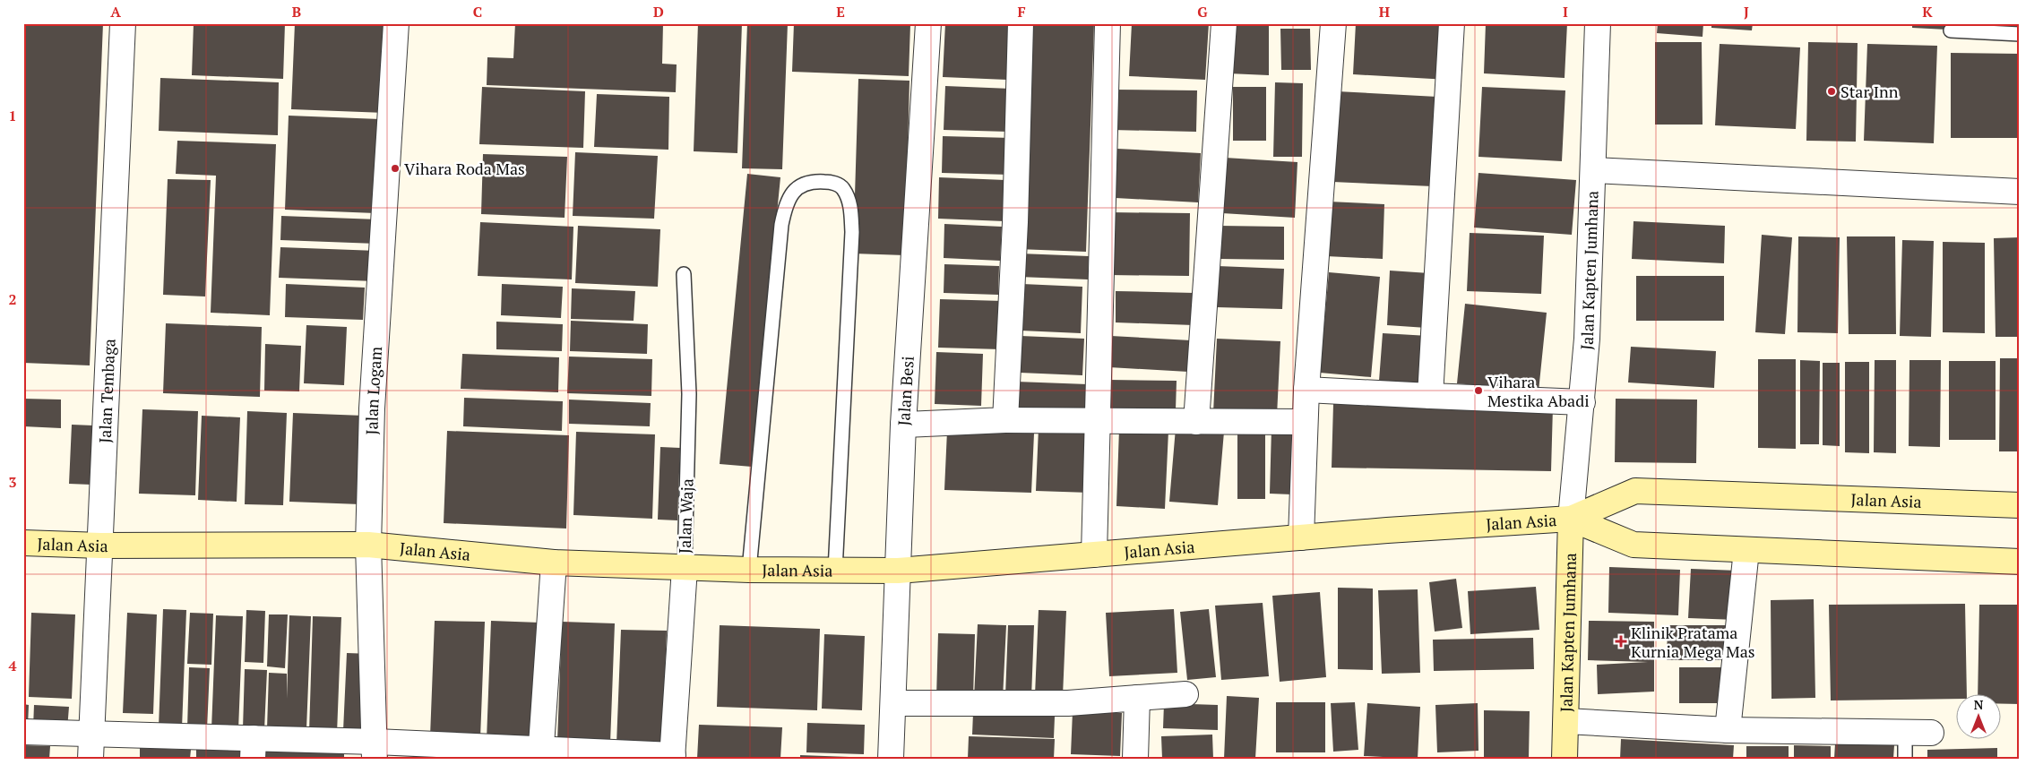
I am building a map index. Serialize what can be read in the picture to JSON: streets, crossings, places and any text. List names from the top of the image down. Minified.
{"streets":{"main road":["Jalan Kapten Jumhana","Jalan Asia"],"street":["Jalan Tembaga","Jalan Logam","Jalan Besi","Jalan Waja"]},"crossings":[["Jalan Kapten Jumhana","Jalan Asia"],["Jalan Tembaga","Jalan Asia"],["Jalan Logam","Jalan Asia"],["Jalan Besi","Jalan Asia"],["Jalan Asia","Jalan Waja"]],"places":{"other":["Star Inn","Vihara Roda Mas","Vihara Mestika Abadi"],"health":["Klinik Pratama Kurnia Mega Mas"]},"north":"top","grid":{"columns":["A","B","C","D","E","F","G","H","I","J","K"],"rows":["1","2","3","4"]}}
